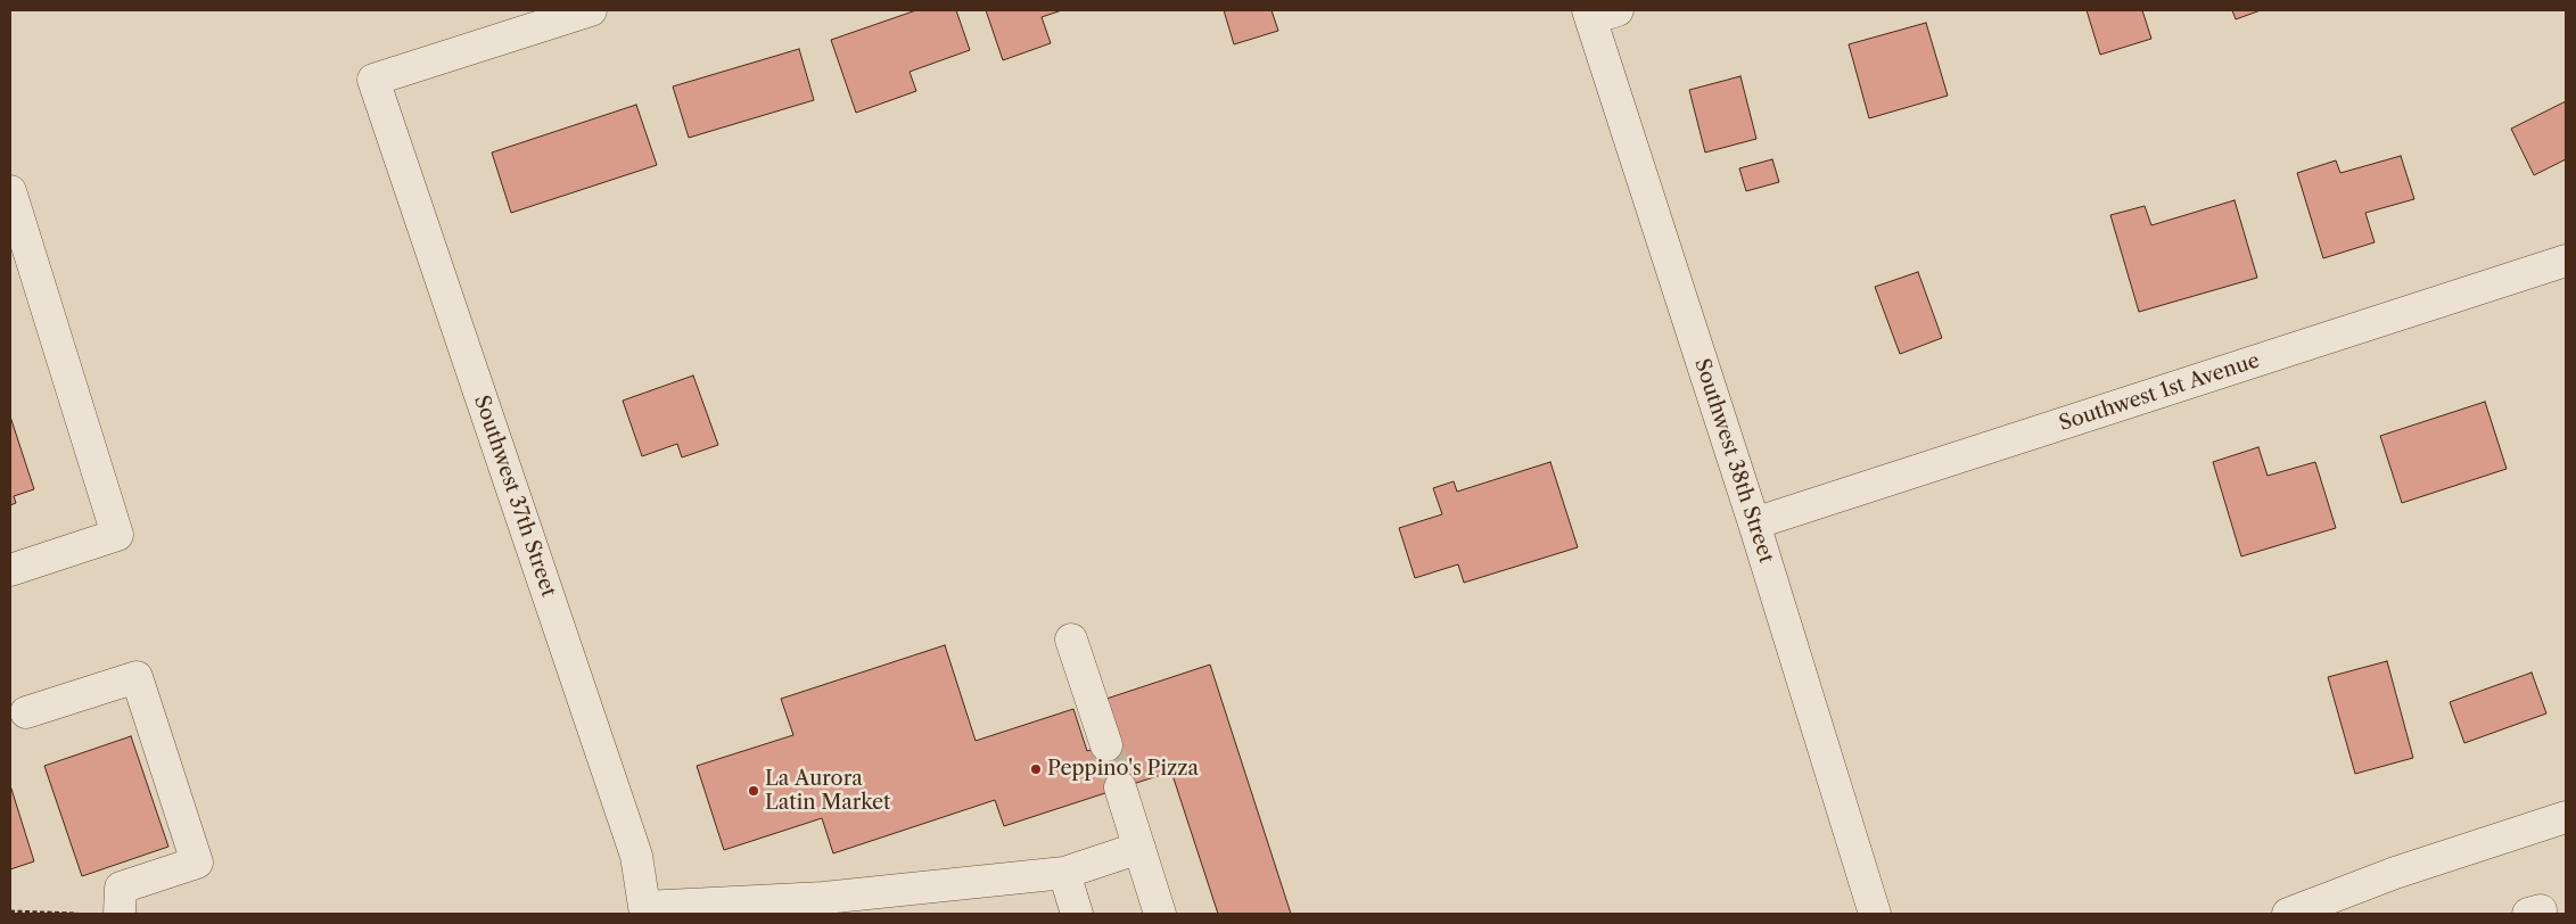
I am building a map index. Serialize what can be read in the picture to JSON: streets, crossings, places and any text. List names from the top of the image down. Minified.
{"streets":{"street":["Southwest 1st Avenue","Southwest 38th Street","Southwest 37th Street"]},"crossings":[["Southwest 1st Avenue","Southwest 38th Street"]],"places":["Peppino's Pizza","La Aurora Latin Market"]}
